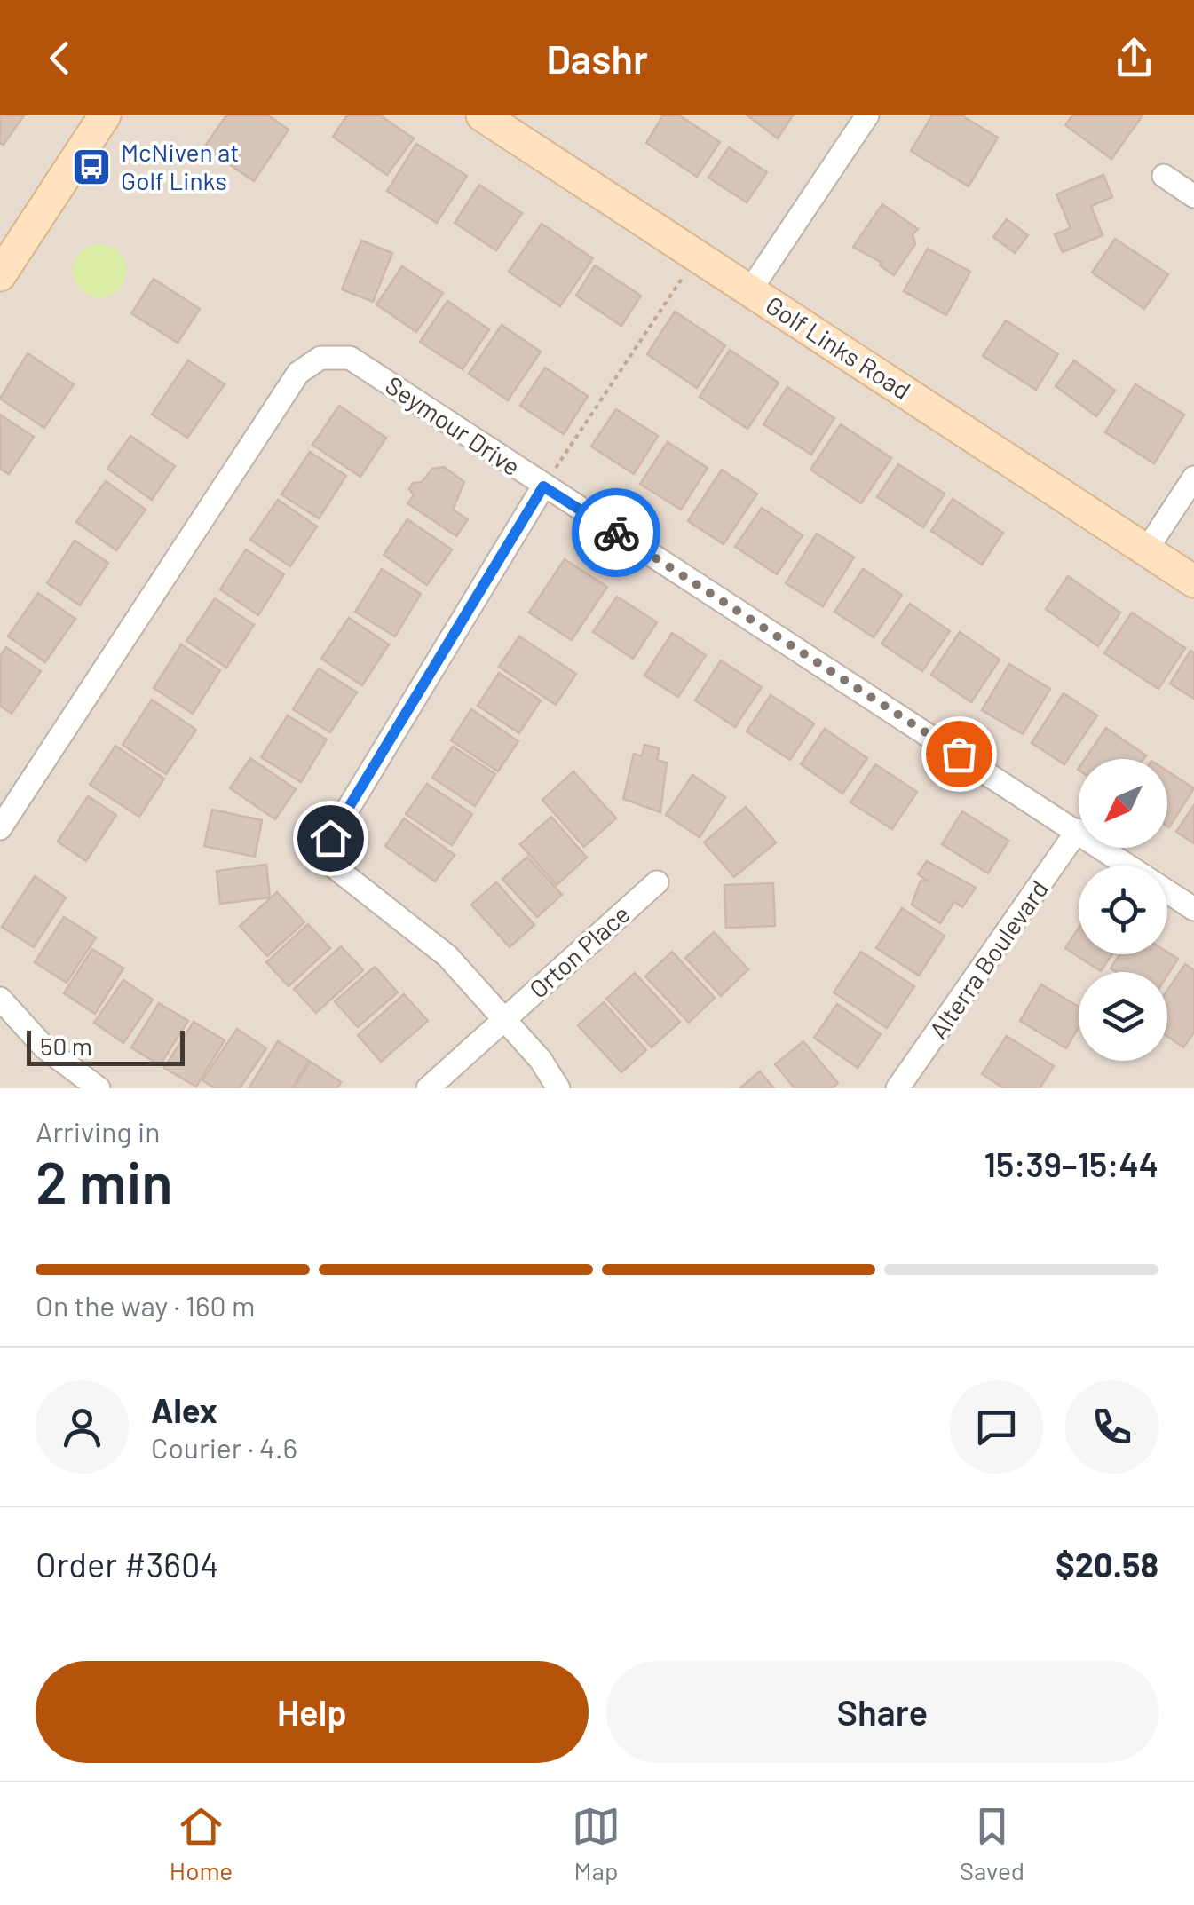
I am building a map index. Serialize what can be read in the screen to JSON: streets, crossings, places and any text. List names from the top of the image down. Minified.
{"streets":{"main road":["Golf Links Road"],"street":["Seymour Drive","Orton Place","Alterra Boulevard"]},"crossings":[["Seymour Drive","Alterra Boulevard"]],"places":{"bus stop":["McNiven at Golf Links"]},"scale_bar":"50 m","north":"bottom left","page":{"header":"Dashr","scale":"50 m","heading":["2 min","Arriving in","15:39–15:44"],"panel":["Alex","Courier · 4.6","Order #3604","$20.58"],"bar":"On the way · 160 m","buttons":["Help","Share"],"tabs":["Home","Map","Saved"]}}
